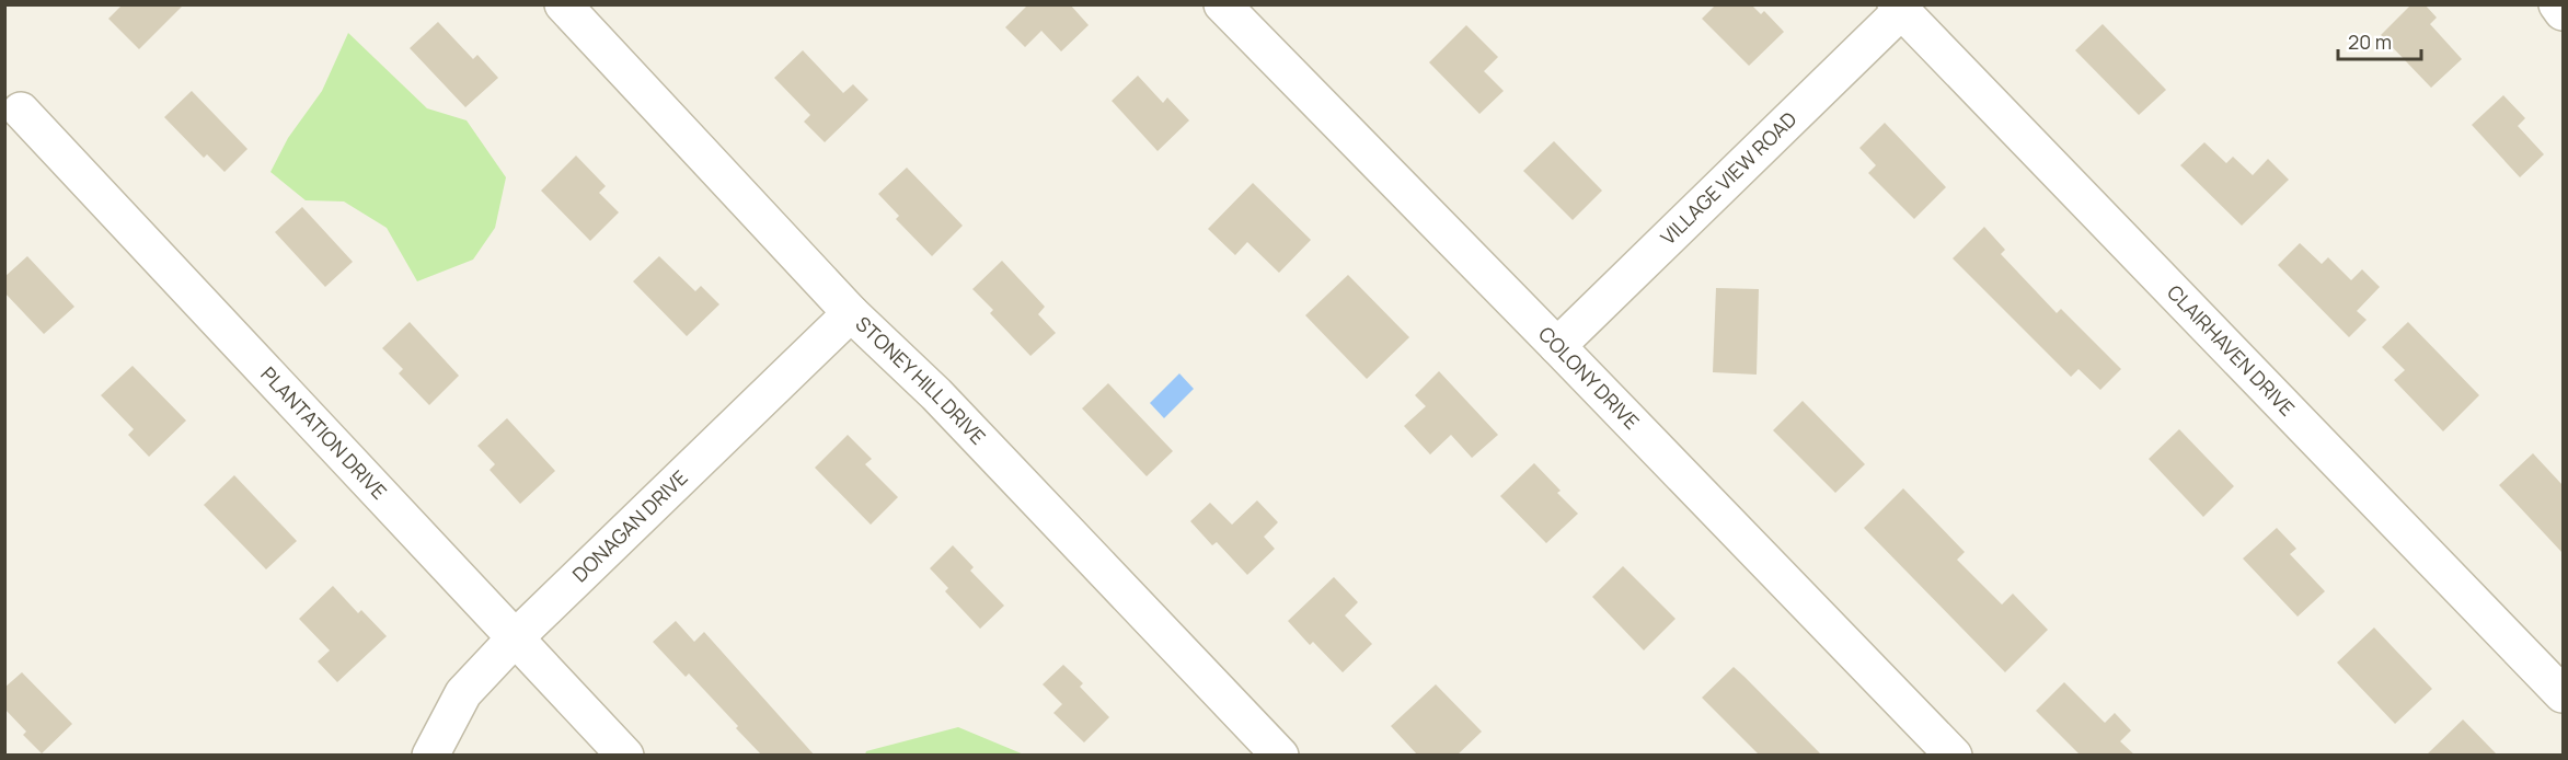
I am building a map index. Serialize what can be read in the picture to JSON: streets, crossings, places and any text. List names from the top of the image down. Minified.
{"streets":{"street":["VILLAGE VIEW ROAD","CLAIRHAVEN DRIVE","COLONY DRIVE","STONEY HILL DRIVE","PLANTATION DRIVE","DONAGAN DRIVE"]},"crossings":[["VILLAGE VIEW ROAD","CLAIRHAVEN DRIVE"],["VILLAGE VIEW ROAD","COLONY DRIVE"],["STONEY HILL DRIVE","DONAGAN DRIVE"],["PLANTATION DRIVE","DONAGAN DRIVE"]],"scale_bar":"20 m"}
